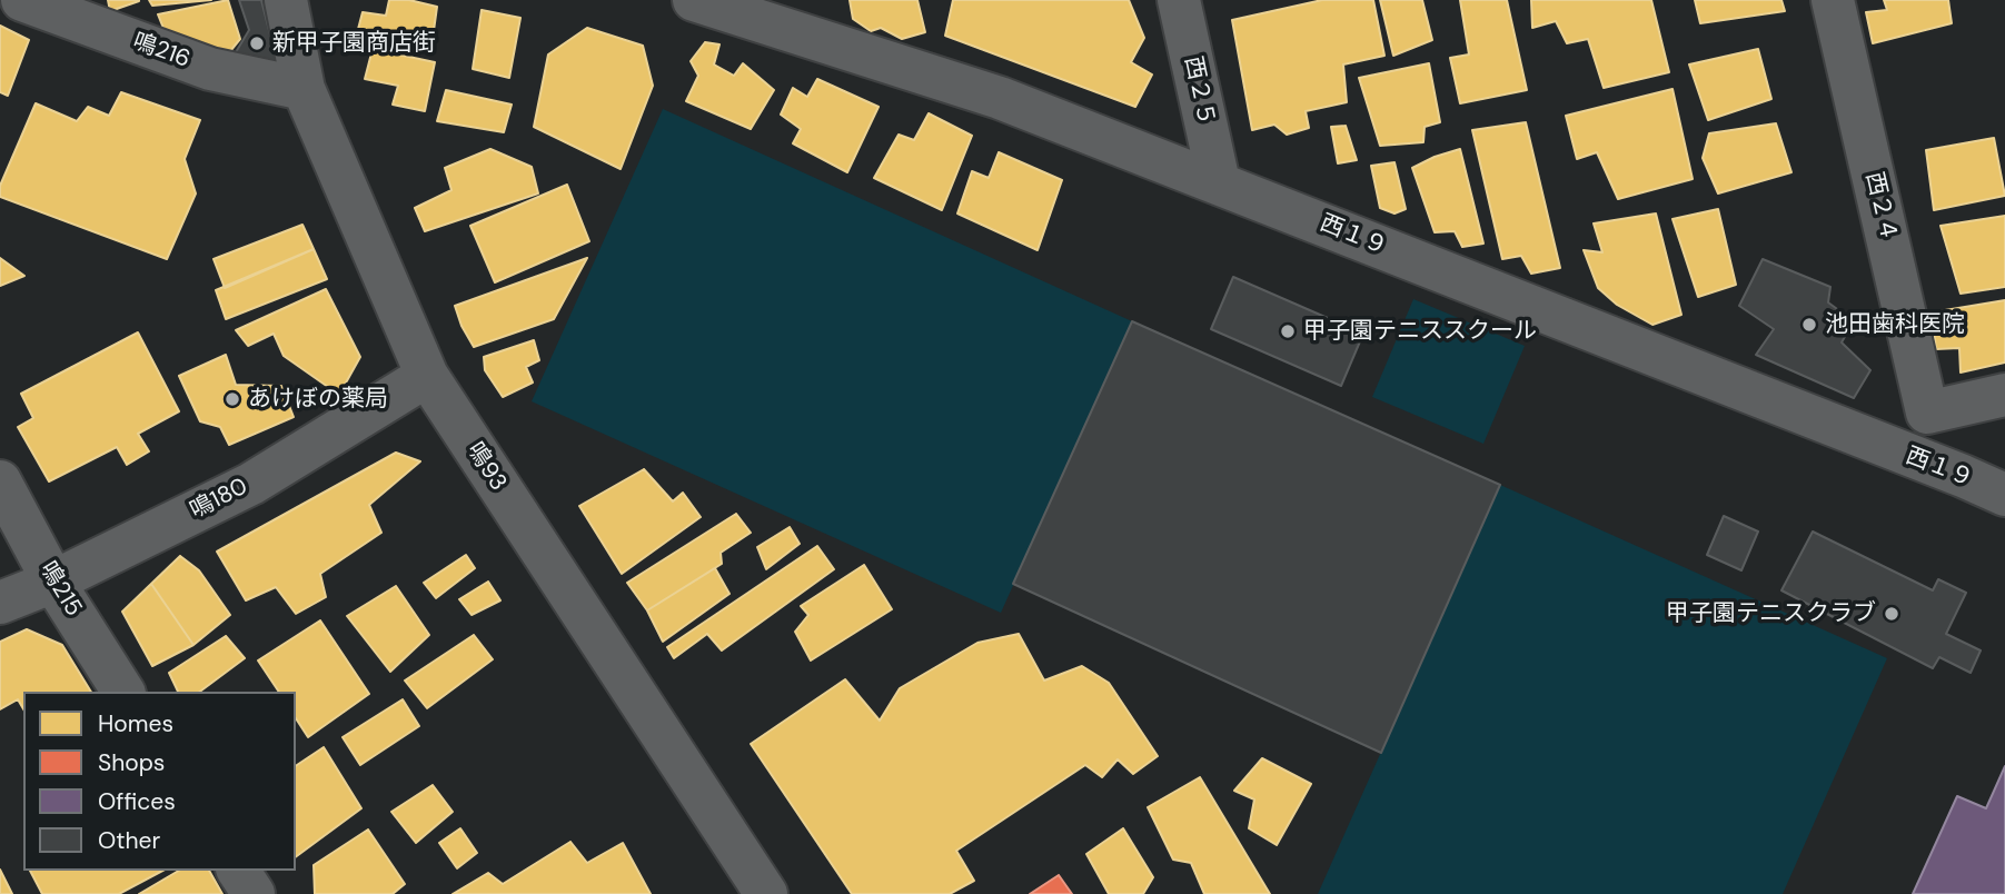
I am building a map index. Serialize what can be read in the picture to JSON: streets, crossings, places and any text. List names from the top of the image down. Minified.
{"streets":{"street":["鳴216","西２５","西２４","西１９","鳴93","鳴180","鳴215"]},"crossings":[["鳴216","鳴93"],["西２５","西１９"],["鳴93","鳴180"],["鳴180","鳴215"]],"places":["新甲子園商店街","池田歯科医院","甲子園テニススクール","あけぼの薬局","甲子園テニスクラブ"],"legend":["Homes","Shops","Offices","Other"]}
